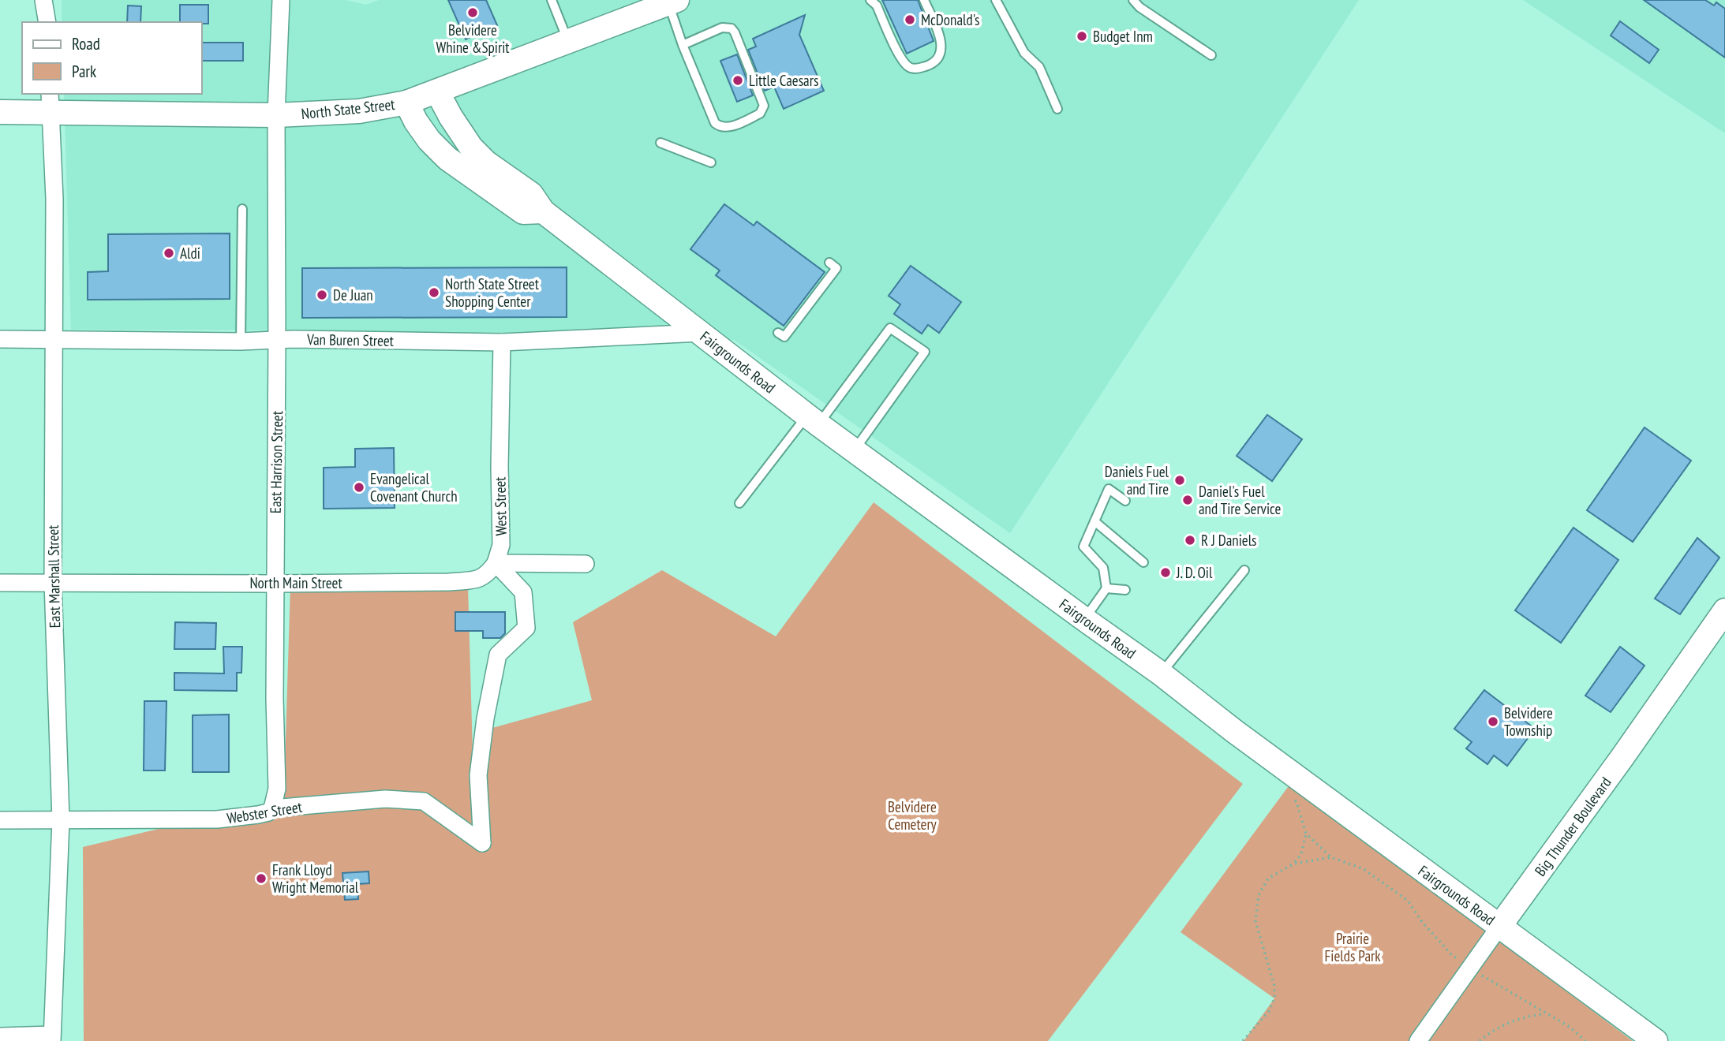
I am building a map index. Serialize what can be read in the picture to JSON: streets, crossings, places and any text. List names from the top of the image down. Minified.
{"streets":{"main road":["North State Street","Fairgrounds Road","Big Thunder Boulevard"],"street":["Van Buren Street","East Harrison Street","West Street","East Marshall Street","North Main Street","Webster Street"]},"crossings":[["North State Street","Fairgrounds Road"],["North State Street","East Harrison Street"],["North State Street","East Marshall Street"],["Van Buren Street","Fairgrounds Road"],["Van Buren Street","East Harrison Street"],["Van Buren Street","West Street"],["Van Buren Street","East Marshall Street"],["Fairgrounds Road","Big Thunder Boulevard"],["East Harrison Street","North Main Street"],["East Harrison Street","Webster Street"],["West Street","North Main Street"],["West Street","Webster Street"],["East Marshall Street","North Main Street"],["East Marshall Street","Webster Street"],["North Main Street","Webster Street"]],"parks":["Belvidere Cemetery","Prairie Fields Park"],"places":["Belvidere Whine &Spirit","McDonald's","Budget Inm","Little Caesars","Aldi","North State Street Shopping Center","De Juan","Daniels Fuel and Tire","Evangelical Covenant Church","Daniel's Fuel and Tire Service","R J Daniels","J. D. Oil","Belvidere Township","Frank Lloyd Wright Memorial"],"legend":["Road","Park"]}
